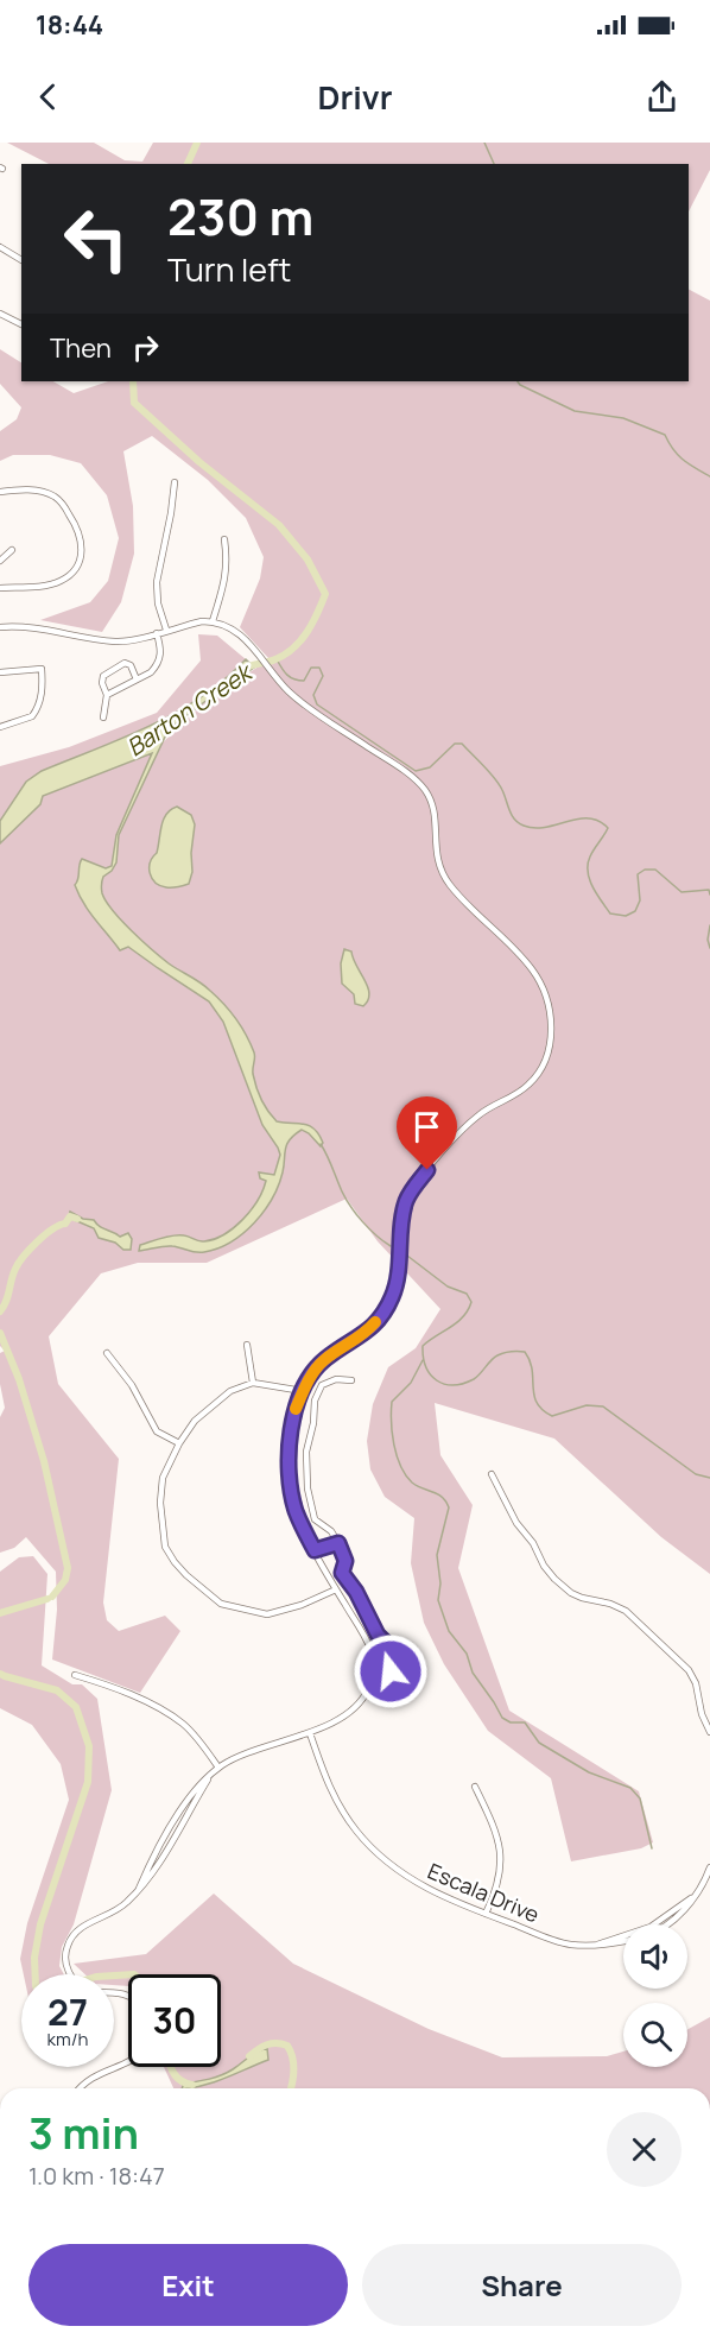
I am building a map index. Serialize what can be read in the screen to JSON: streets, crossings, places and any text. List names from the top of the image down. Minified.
{"streets":{"street":["Escala Drive"]},"water":["Barton Creek"],"page":{"status":"18:44","header":"Drivr","turn":["230 m","Turn left"],"then":"Then","speed":"27 km/h","limit":"30","heading":["3 min","1.0 km · 18:47"],"buttons":["Exit","Share"]}}
